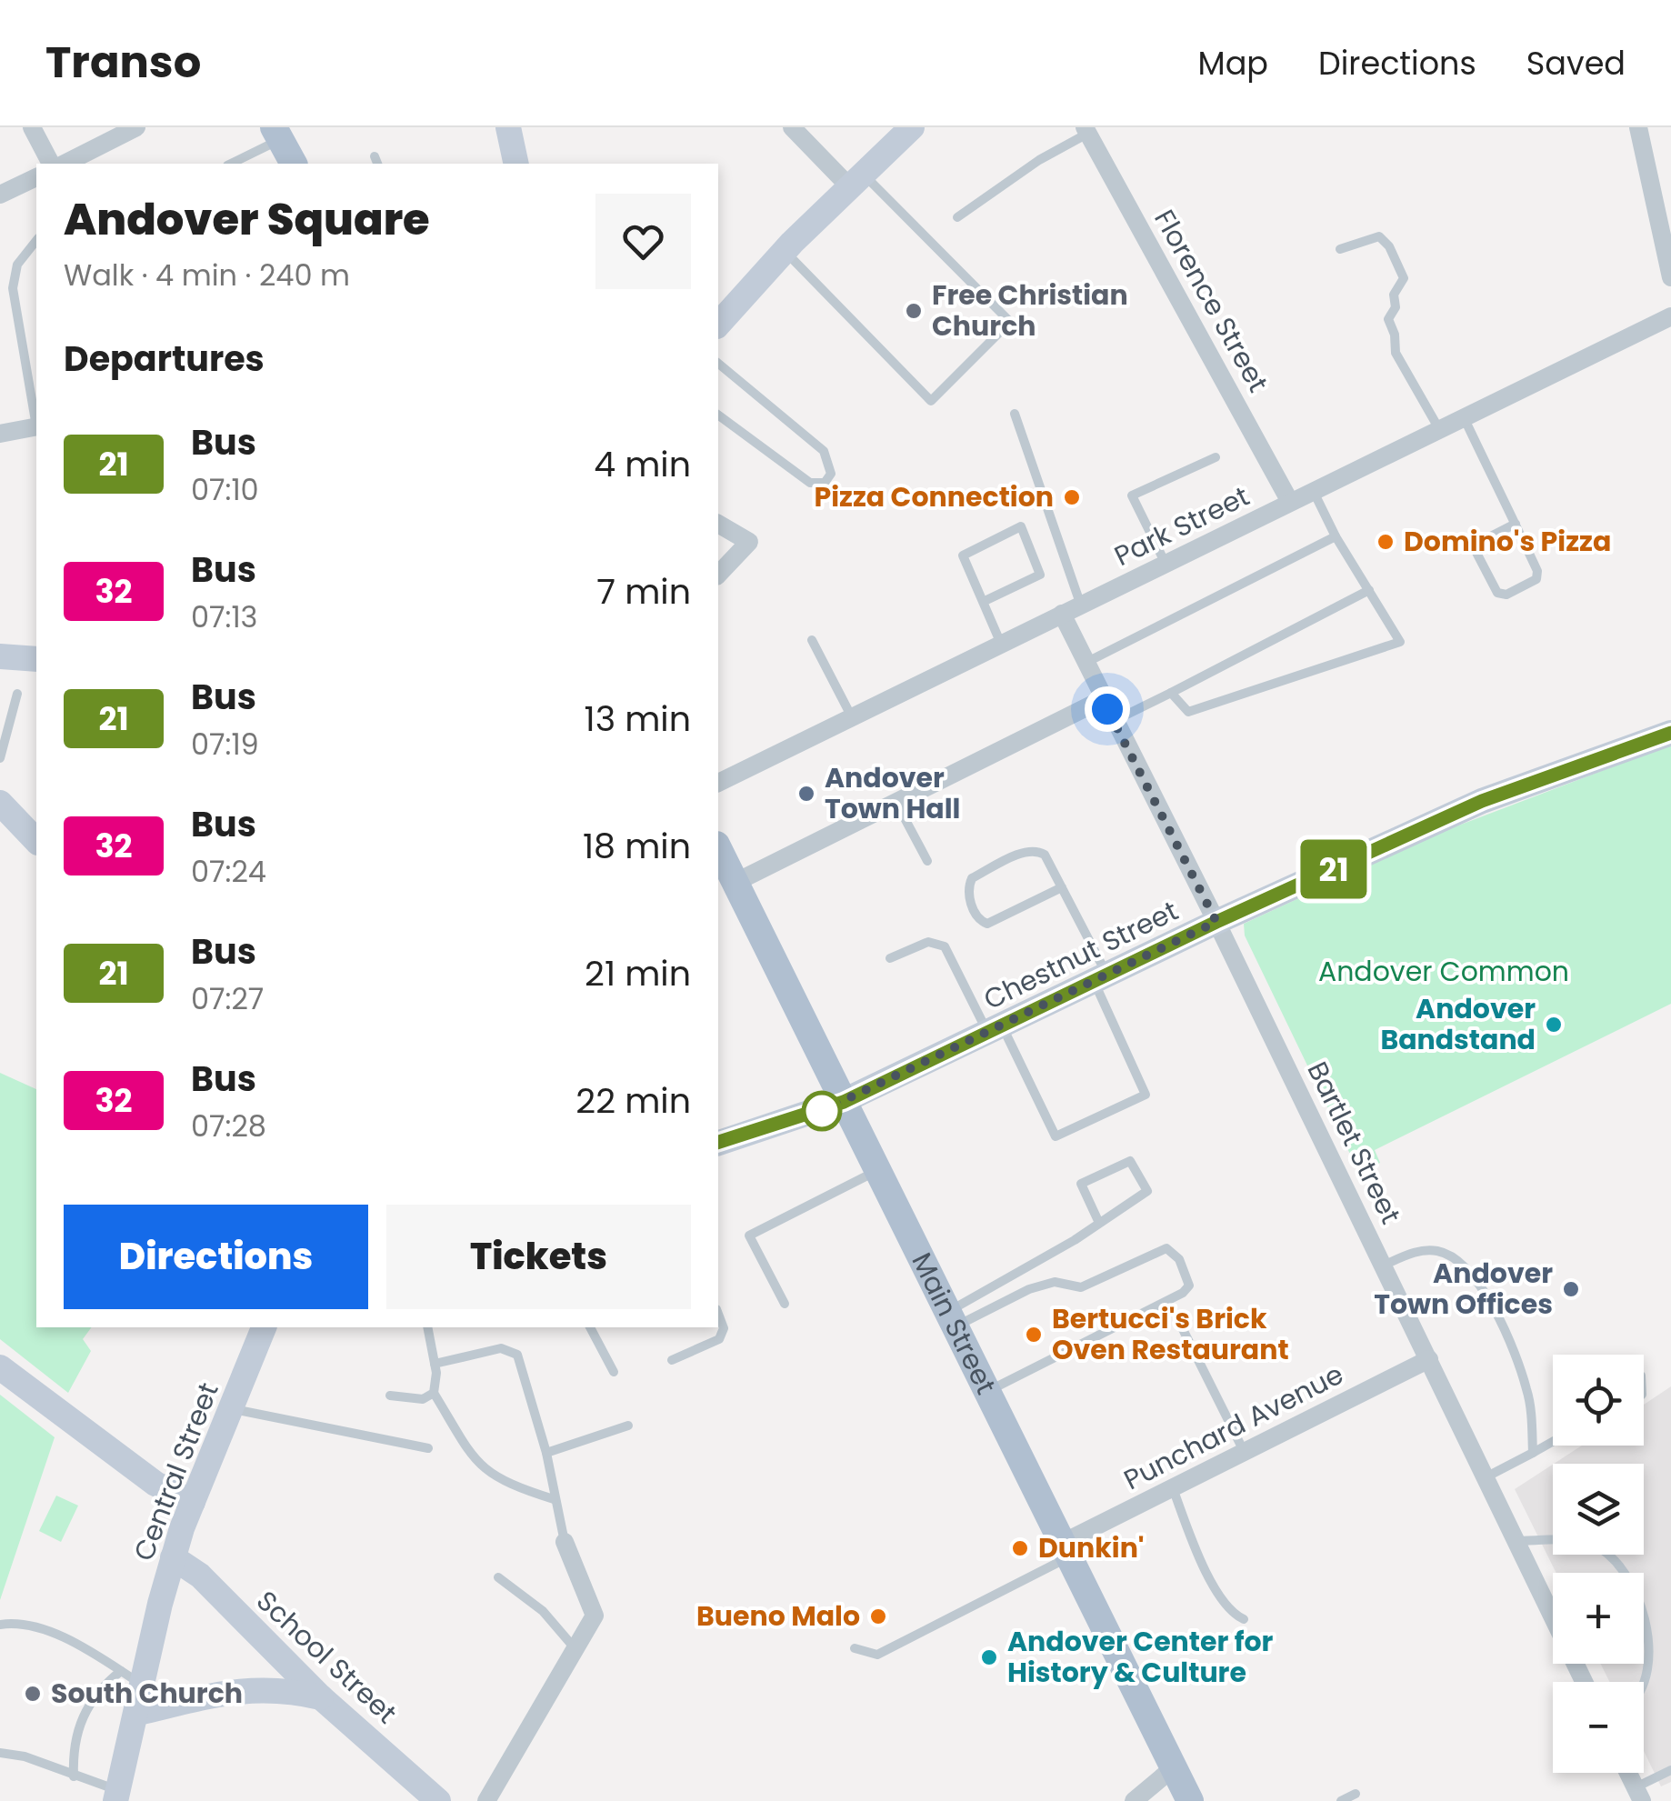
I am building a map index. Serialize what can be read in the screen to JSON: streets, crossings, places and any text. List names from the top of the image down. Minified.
{"streets":{"main road":["Chestnut Street","Main Street","Central Street","School Street"],"street":["Florence Street","Park Street","Bartlet Street","Punchard Avenue"]},"crossings":[["Florence Street","Park Street"],["Park Street","Bartlet Street"],["Chestnut Street","Bartlet Street"],["Chestnut Street","Main Street"],["Bartlet Street","Punchard Avenue"],["Main Street","Punchard Avenue"],["Central Street","School Street"]],"parks":["Andover Common"],"places":["Free Christian Church","Pizza Connection","Domino's Pizza","Andover Town Hall","Andover Bandstand","Andover Town Offices","Bertucci's Brick Oven Restaurant","Dunkin'","Bueno Malo","Andover Center for History & Culture","South Church"],"lines":["bus line 21"],"page":{"header":"Transo","nav":["Map","Directions","Saved"],"on_map":"21","heading":[["Andover Square","Walk · 4 min · 240 m"],"Departures"],"list":[{"mark":"21","name":"Bus","note":"07:10","value":"4 min"},{"mark":"32","name":"Bus","note":"07:13","value":"7 min"},{"mark":"21","name":"Bus","note":"07:19","value":"13 min"},{"mark":"32","name":"Bus","note":"07:24","value":"18 min"},{"mark":"21","name":"Bus","note":"07:27","value":"21 min"},{"mark":"32","name":"Bus","note":"07:28","value":"22 min"}],"buttons":["Directions","Tickets"],"map_buttons":["+","−"]}}
